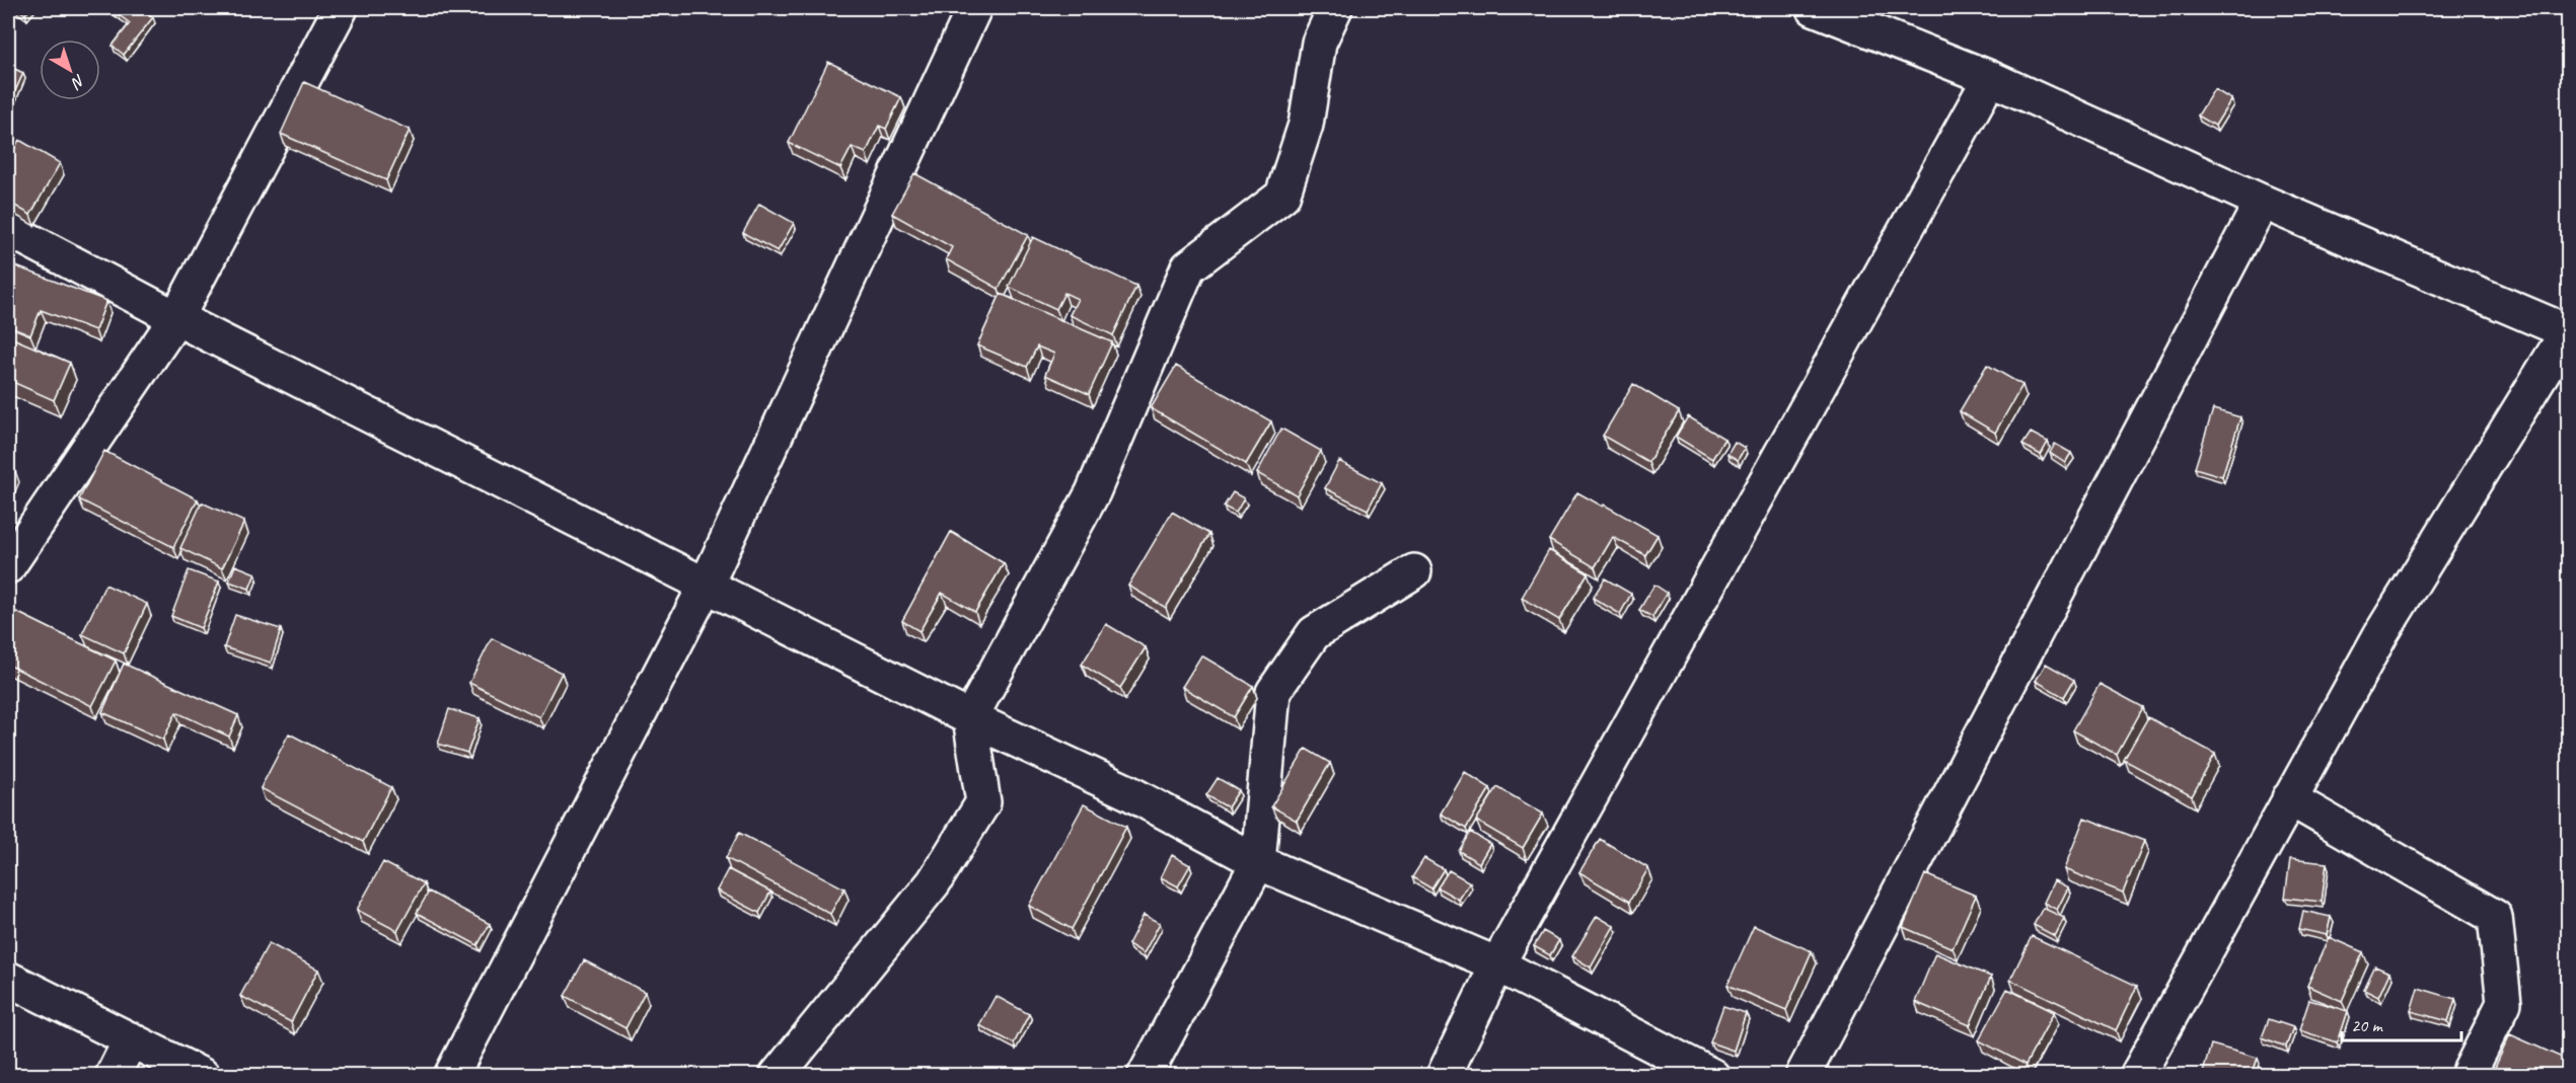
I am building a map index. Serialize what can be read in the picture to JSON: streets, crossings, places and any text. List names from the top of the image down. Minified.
{"scale_bar":"20 m","north":"bottom right"}
